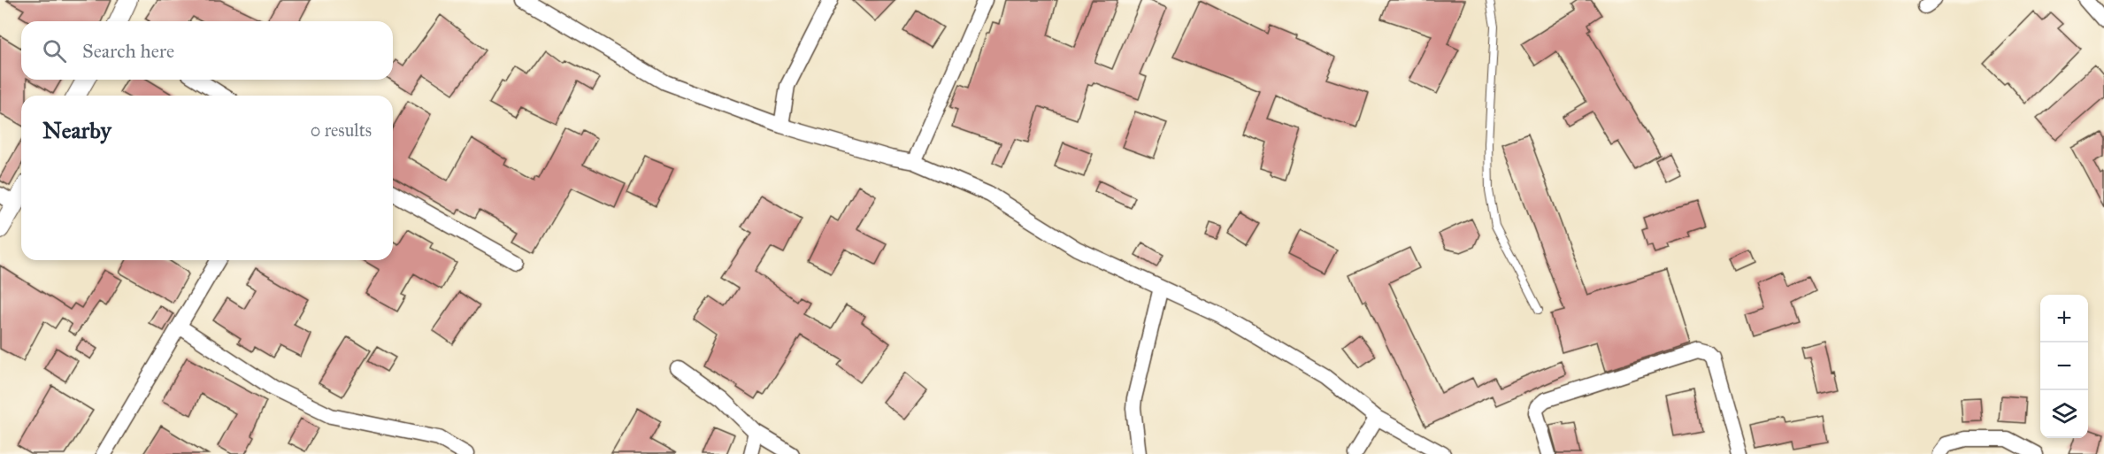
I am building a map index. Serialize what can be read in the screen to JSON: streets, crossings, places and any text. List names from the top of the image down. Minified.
{"page":{"search":"Search here","heading":["Nearby","0 results"],"map_buttons":["+","−"]}}
